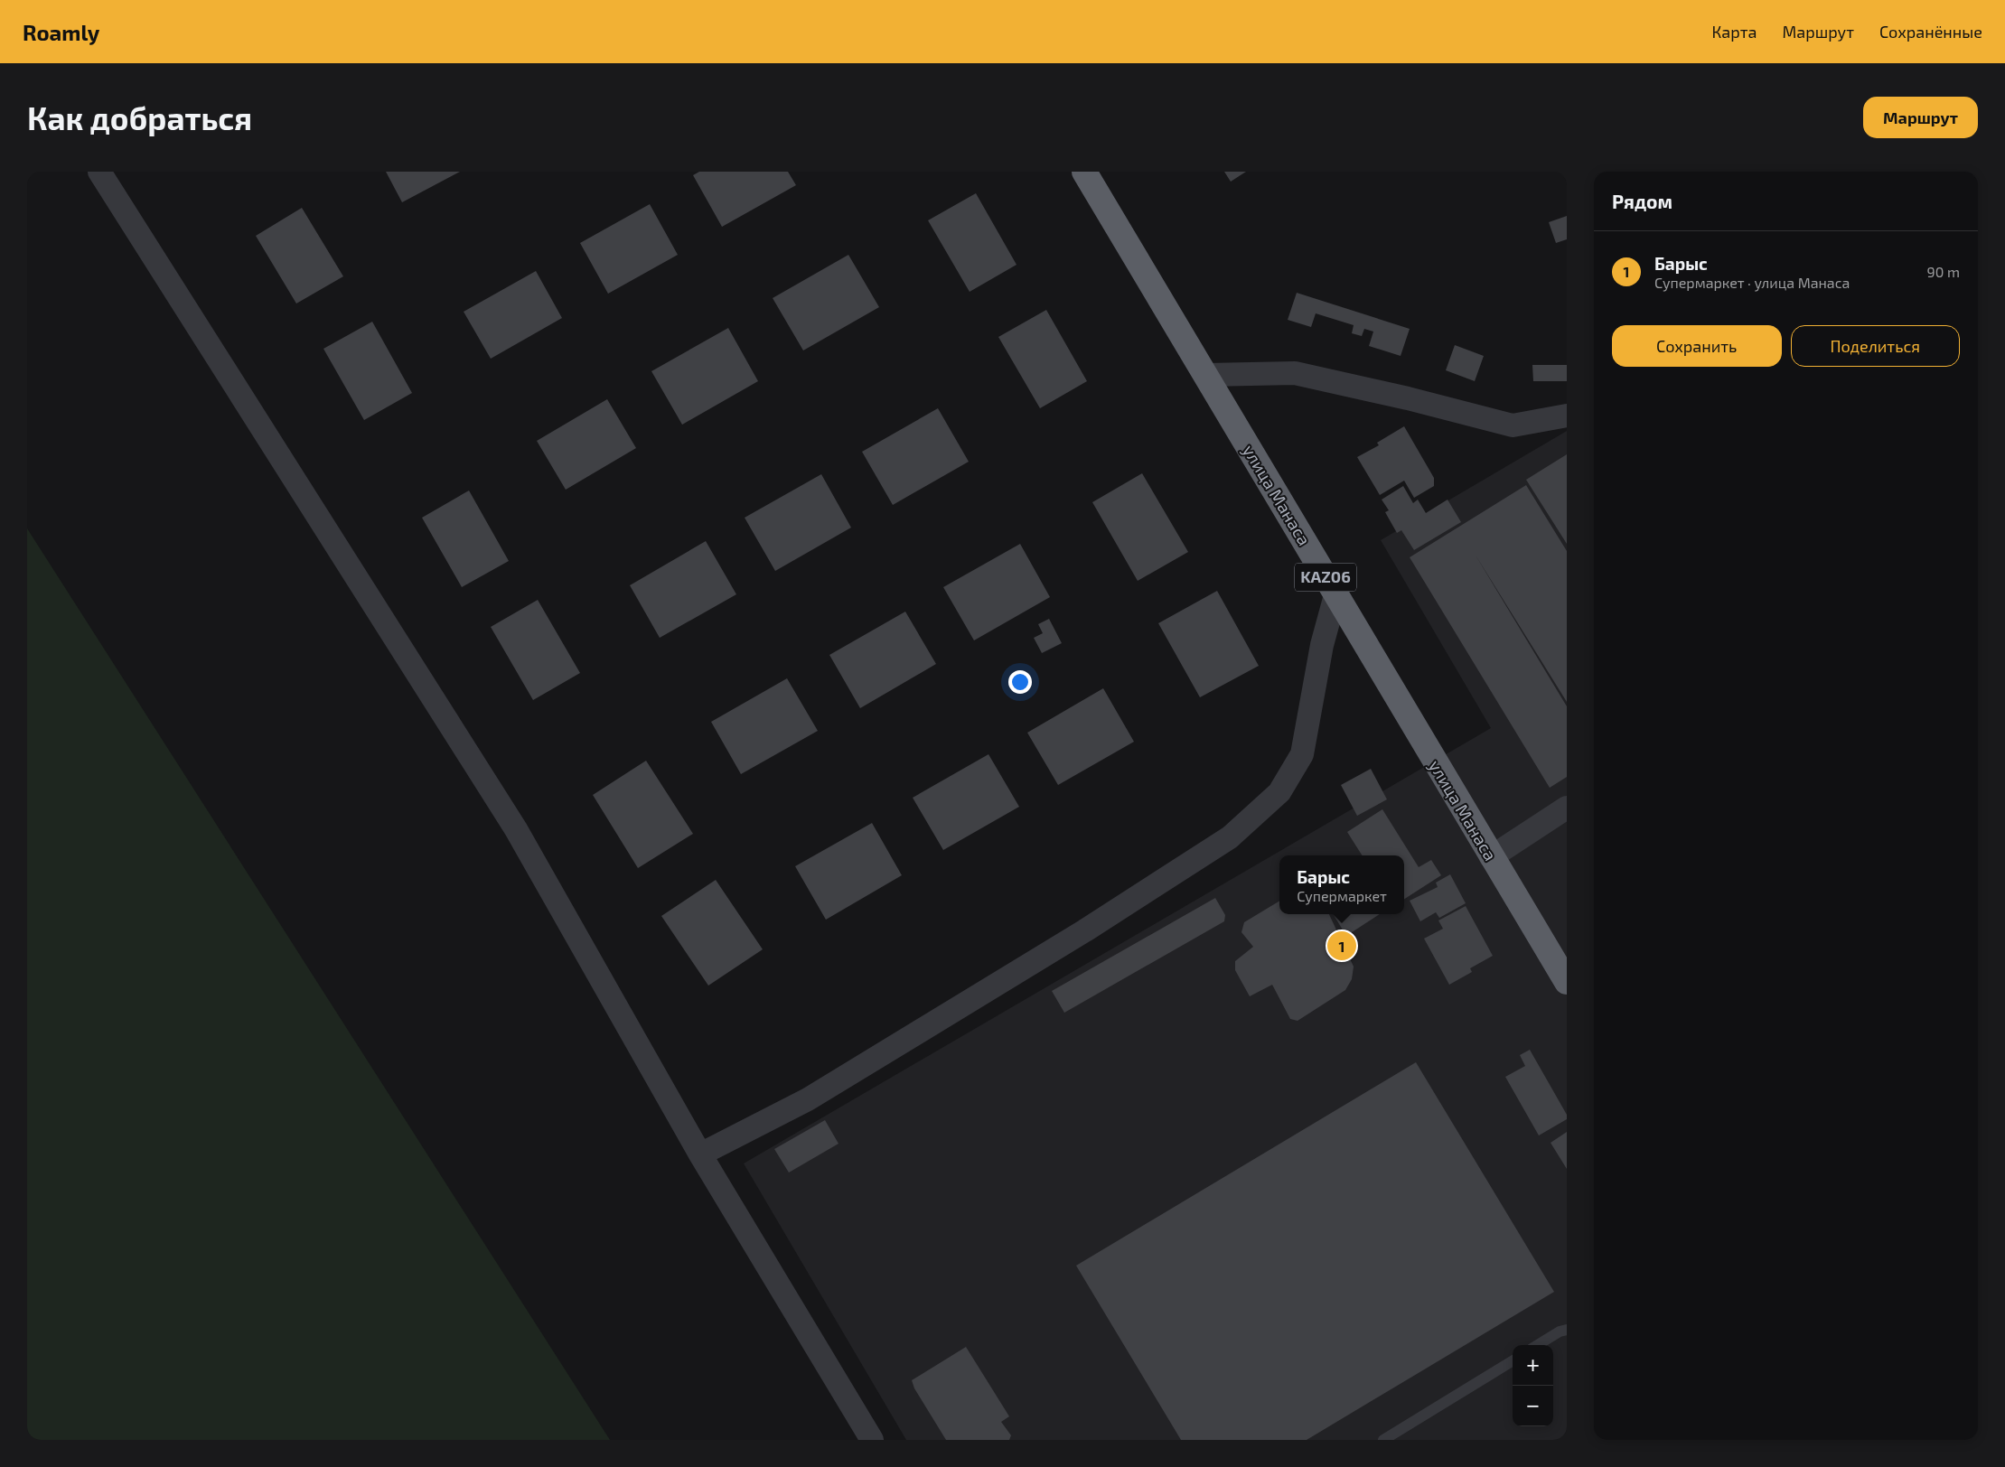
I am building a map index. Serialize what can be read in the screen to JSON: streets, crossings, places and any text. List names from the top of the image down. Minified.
{"streets":{"highway":["улица Манаса","KAZ06"]},"page":{"header":"Roamly","nav":["Карта","Маршрут","Сохранённые"],"buttons":["Маршрут",["Сохранить","Поделиться"]],"title":"Как добраться","heading":"Рядом","list":[{"mark":"1","name":"Барыс","note":"Супермаркет · улица Манаса","value":"90 m"}],"popup":["Барыс","Супермаркет"],"pins":"1","map_buttons":["+","−"]}}
